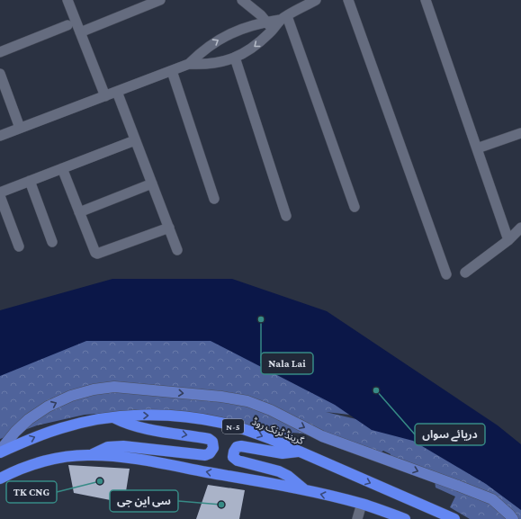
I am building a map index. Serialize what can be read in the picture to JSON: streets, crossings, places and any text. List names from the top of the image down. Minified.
{"streets":{"highway":["N-5","گرینڈ ٹرنک روڈ"]},"places":["Nala Lai","دریائے سواں","TK CNG","سی این جی"]}
